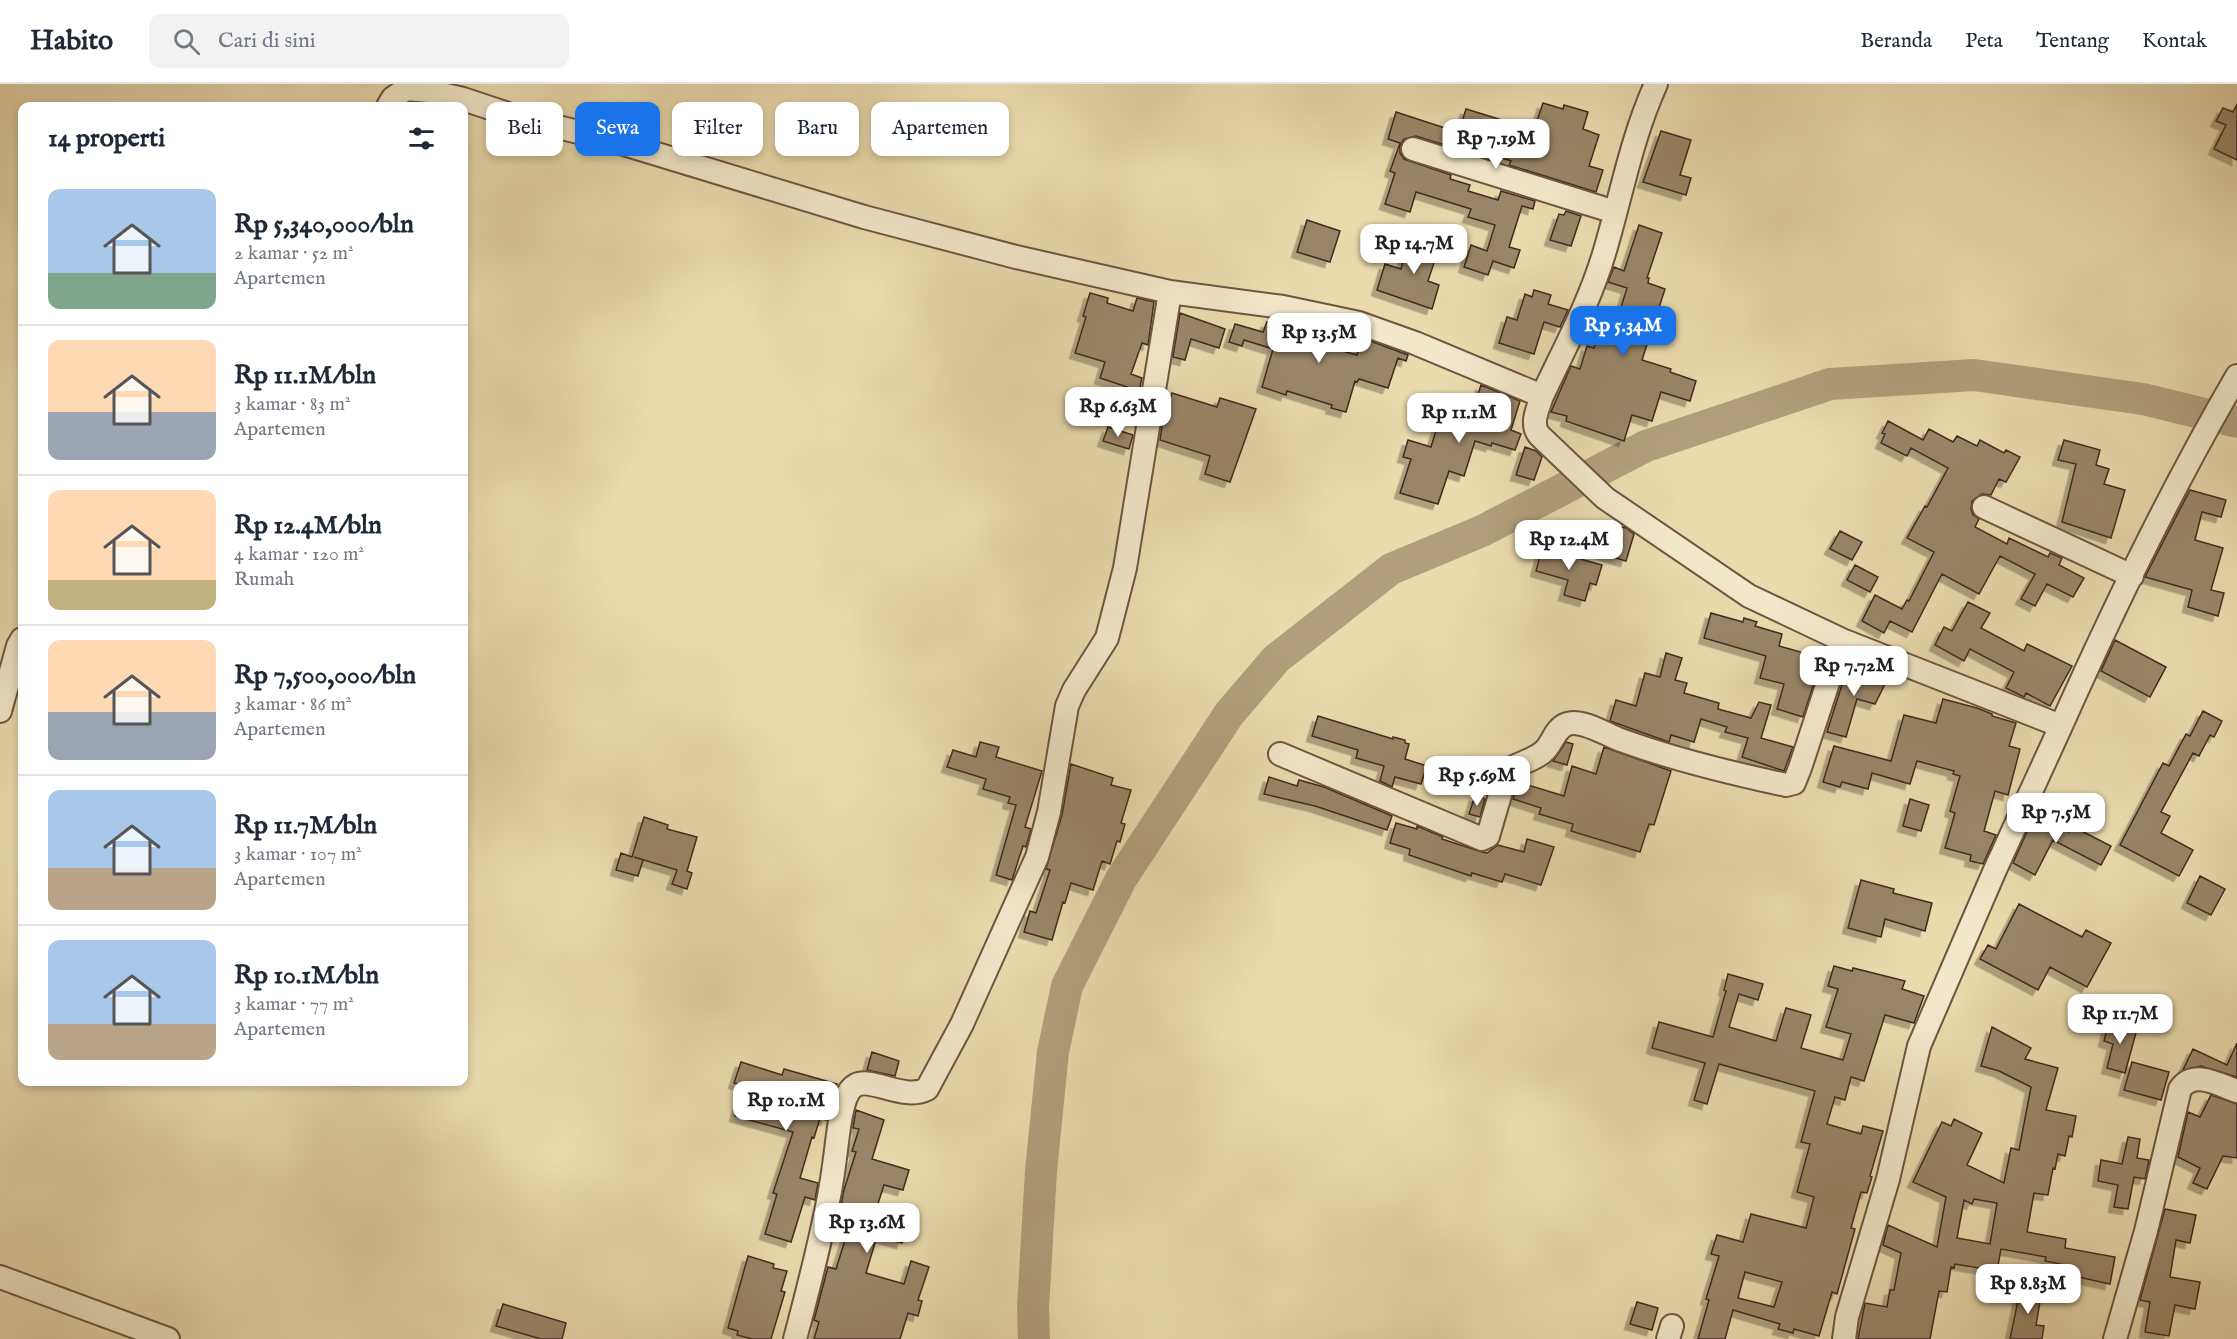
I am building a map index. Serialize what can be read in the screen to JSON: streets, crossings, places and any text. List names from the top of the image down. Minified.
{"page":{"header":"Habito","search":"Cari di sini","nav":["Beranda","Peta","Tentang","Kontak"],"chip":["Beli","Sewa","Filter","Baru","Apartemen"],"heading":"14 properti","price":["Rp 7.19M","Rp 14.7M","Rp 5.34M","Rp 13.5M","Rp 6.63M","Rp 11.1M","Rp 12.4M","Rp 7.72M","Rp 5.69M","Rp 7.5M","Rp 11.7M","Rp 10.1M","Rp 13.6M","Rp 8.83M"],"list":[{"name":"Rp 5,340,000/bln","note":"2 kamar · 52 m² · Apartemen"},{"name":"Rp 11.1M/bln","note":"3 kamar · 83 m² · Apartemen"},{"name":"Rp 12.4M/bln","note":"4 kamar · 120 m² · Rumah"},{"name":"Rp 7,500,000/bln","note":"3 kamar · 86 m² · Apartemen"},{"name":"Rp 11.7M/bln","note":"3 kamar · 107 m² · Apartemen"},{"name":"Rp 10.1M/bln","note":"3 kamar · 77 m² · Apartemen"}]}}
